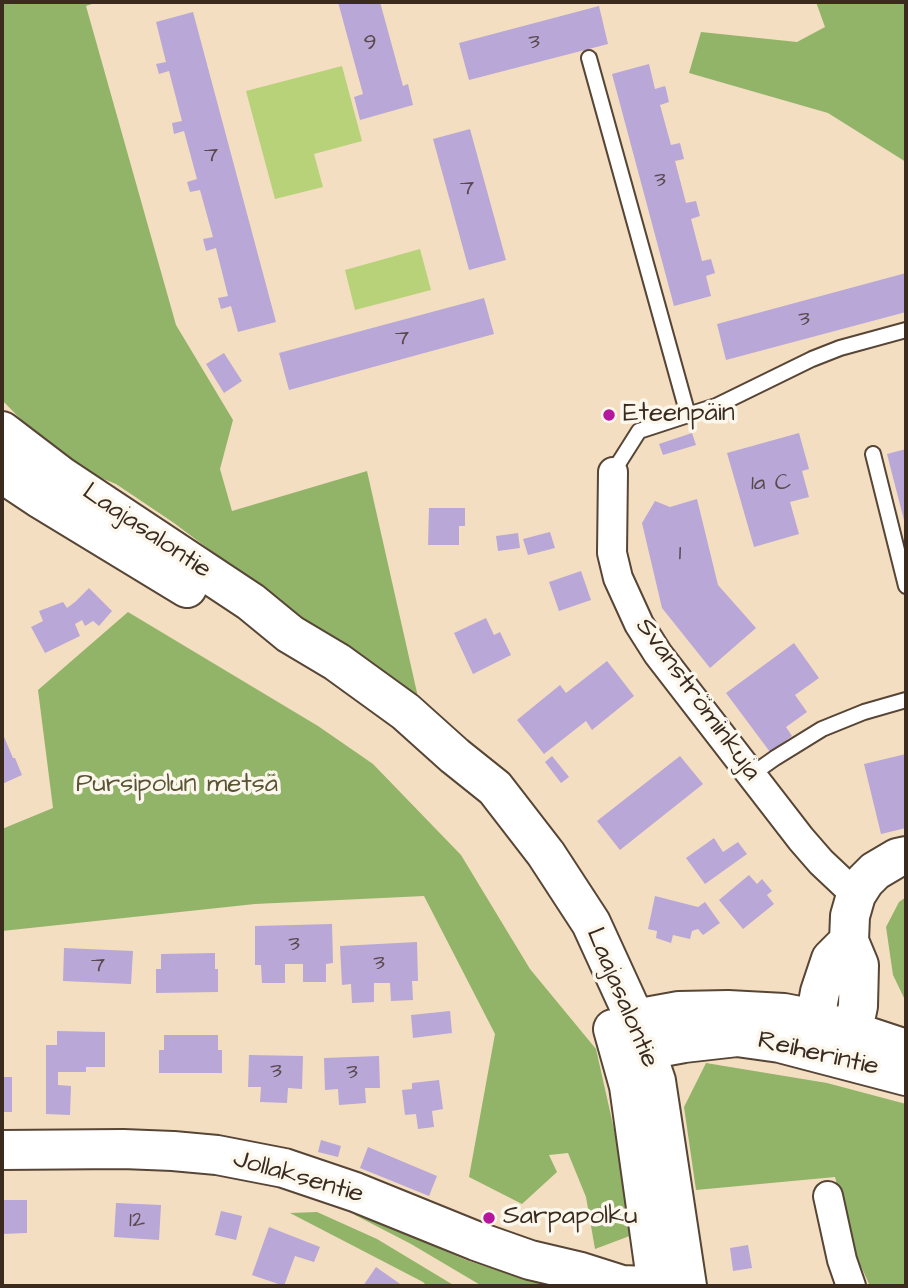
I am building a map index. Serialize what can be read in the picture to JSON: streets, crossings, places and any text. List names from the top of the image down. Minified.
{"streets":{"main road":["Laajasalontie","Reiherintie","Jollaksentie"],"street":["Svanströminkuja"]},"crossings":[["Laajasalontie","Reiherintie"],["Laajasalontie","Jollaksentie"]],"parks":["Pursipolun metsä"],"places":["Eteenpäin","Sarpapolku"],"house_numbers":["3","9","7","3","7","3","7","1a C","1","3","3","7","3","3","12"]}
